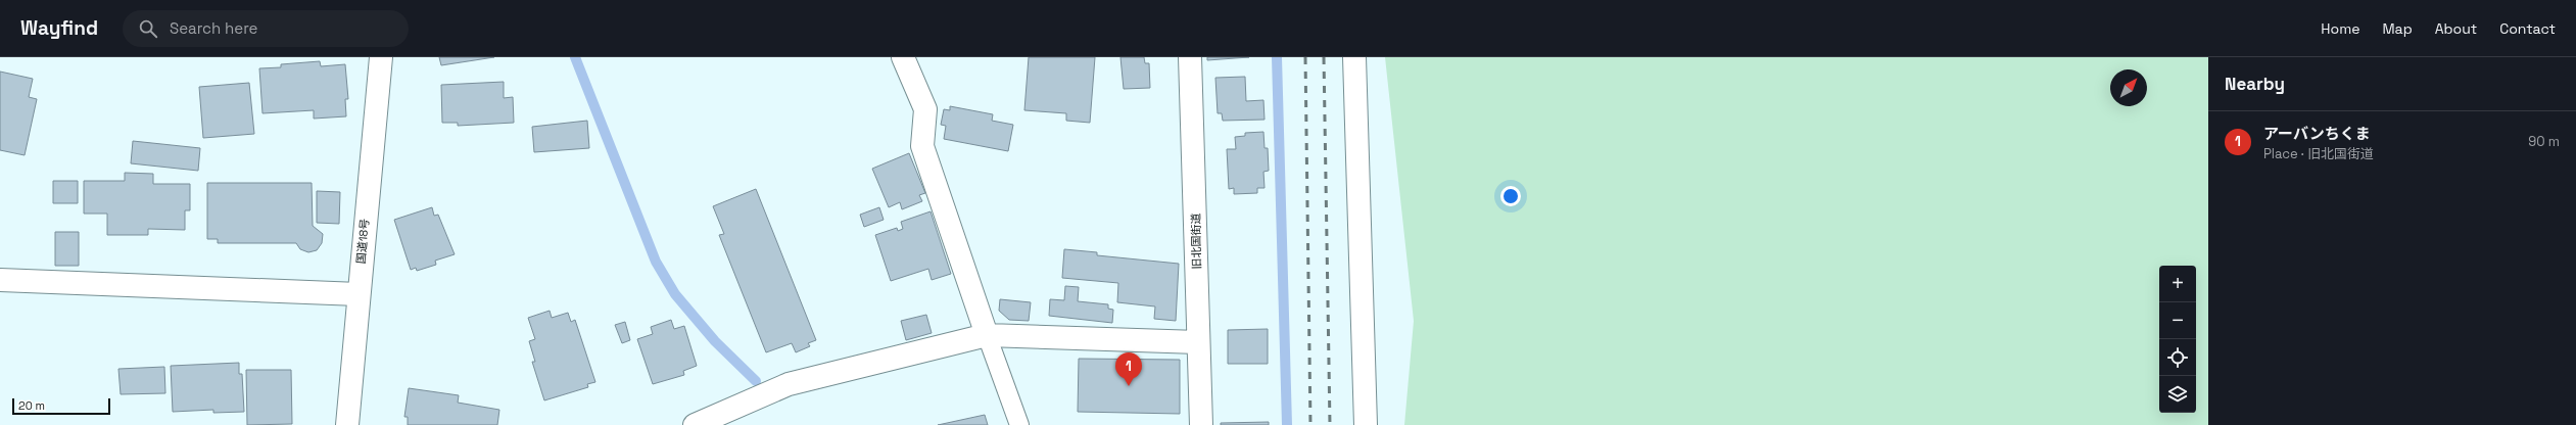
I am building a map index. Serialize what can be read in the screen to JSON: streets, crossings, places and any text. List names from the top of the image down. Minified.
{"streets":{"main road":["国道18号","旧北国街道"]},"scale_bar":"20 m","north":"top right","page":{"header":"Wayfind","search":"Search here","nav":["Home","Map","About","Contact"],"heading":"Nearby","list":[{"mark":"1","name":"アーバンちくま","note":"Place · 旧北国街道","value":"90 m"}],"map_buttons":["+","−"],"pins":"1","scale":"20 m"}}
